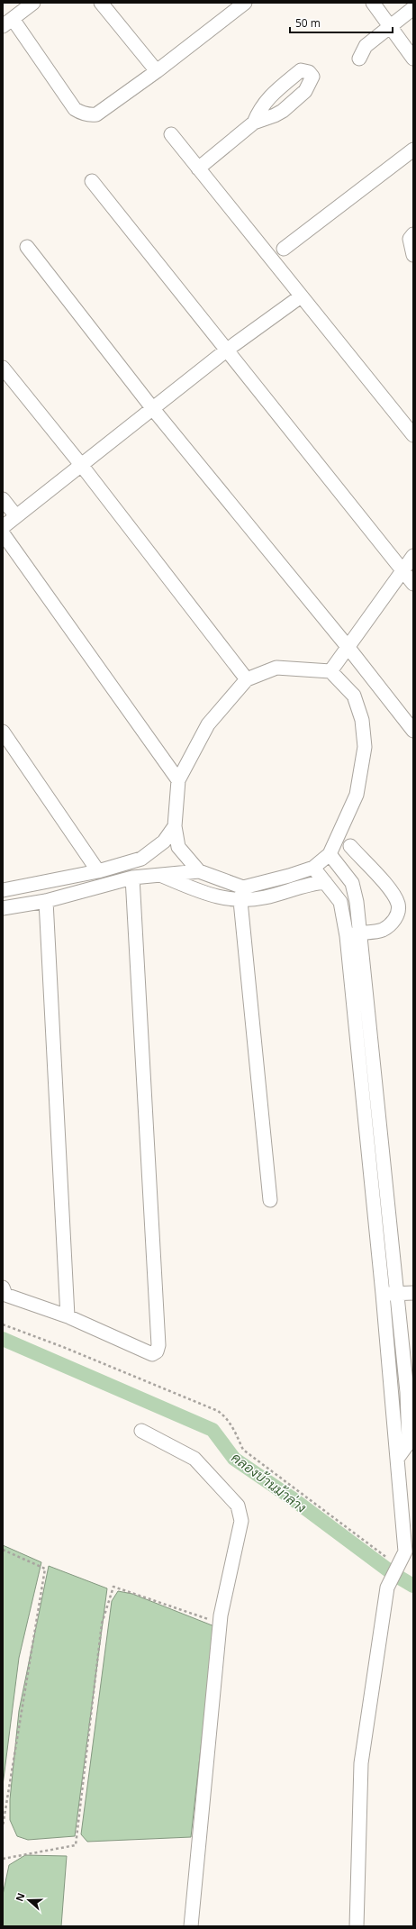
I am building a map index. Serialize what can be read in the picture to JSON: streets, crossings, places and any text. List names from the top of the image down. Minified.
{"water":["คลองบ้านม้าล่าง"],"scale_bar":"50 m","north":"left"}
